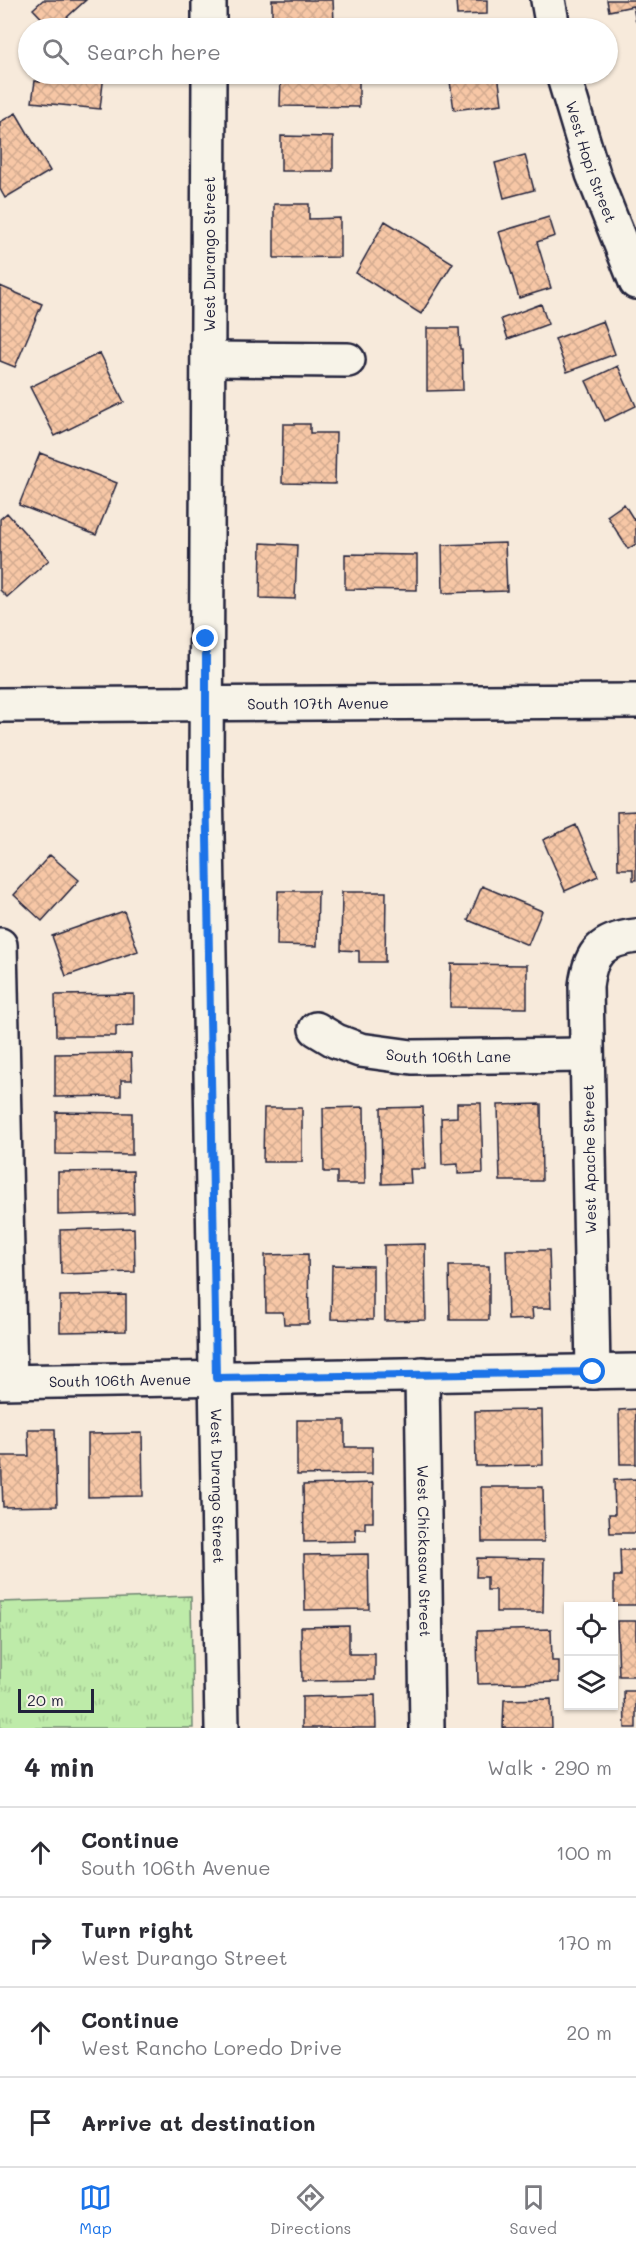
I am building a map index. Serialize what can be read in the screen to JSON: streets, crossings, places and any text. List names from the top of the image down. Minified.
{"streets":{"street":["West Hopi Street","West Durango Street","South 107th Avenue","South 106th Lane","West Apache Street","South 106th Avenue","West Chickasaw Street"]},"crossings":[["West Durango Street","South 107th Avenue"],["West Durango Street","South 106th Avenue"],["South 106th Lane","West Apache Street"],["West Apache Street","South 106th Avenue"],["South 106th Avenue","West Chickasaw Street"]],"scale_bar":"20 m","page":{"search":"Search here","scale":"20 m","heading":["4 min","Walk · 290 m"],"list":[["Continue","South 106th Avenue","100 m"],["Turn right","West Durango Street","170 m"],["Continue","West Rancho Loredo Drive","20 m"],"Arrive at destination"],"nav":["Map","Directions","Saved"]}}
